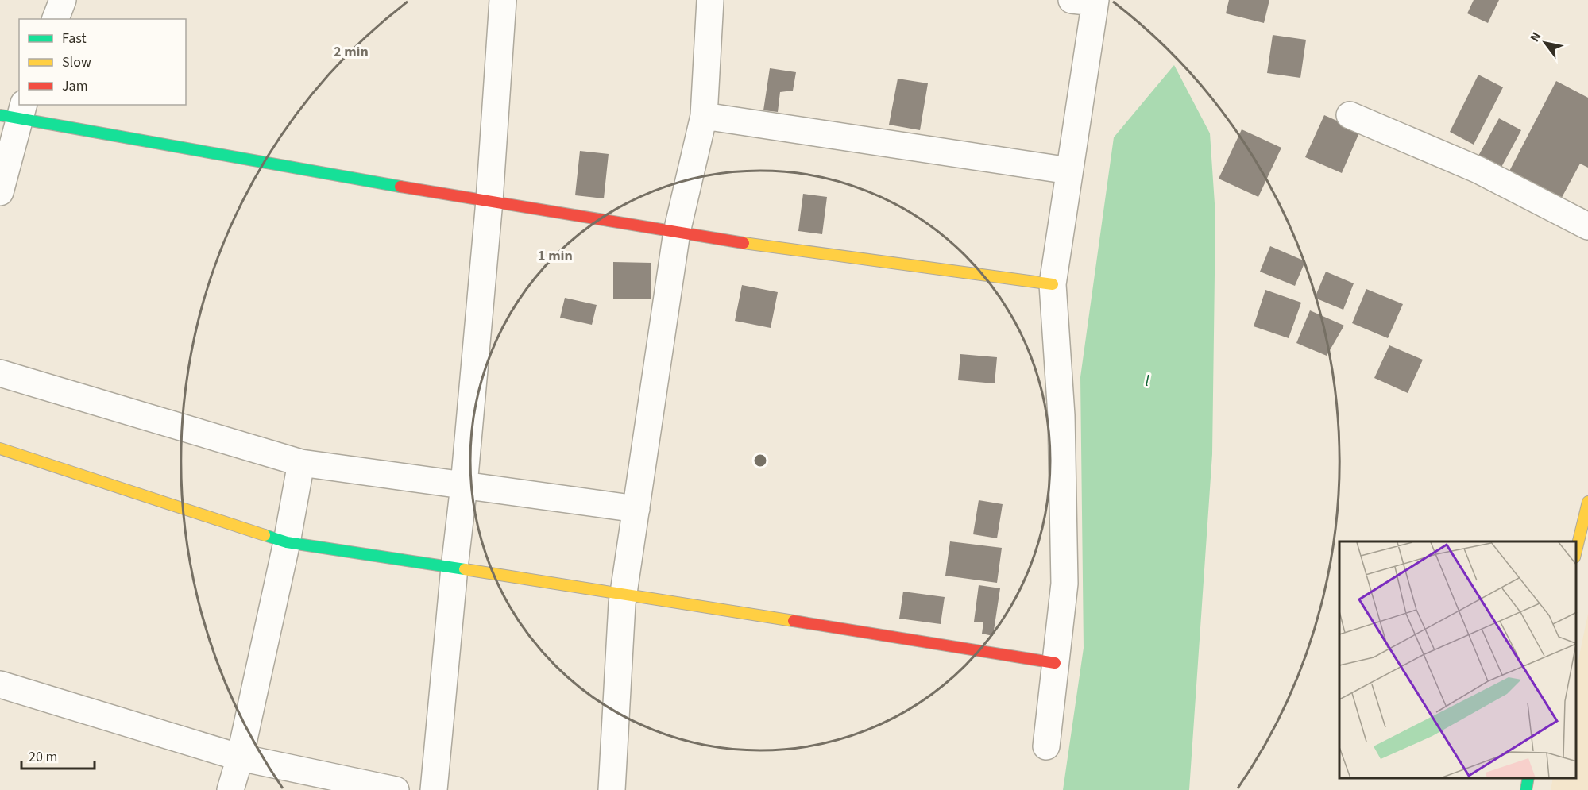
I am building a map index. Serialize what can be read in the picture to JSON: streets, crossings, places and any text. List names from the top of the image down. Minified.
{"water":["l"],"legend":["Fast","Slow","Jam"],"scale_bar":"20 m","north":"top left","rings":["2 min","1 min"]}
